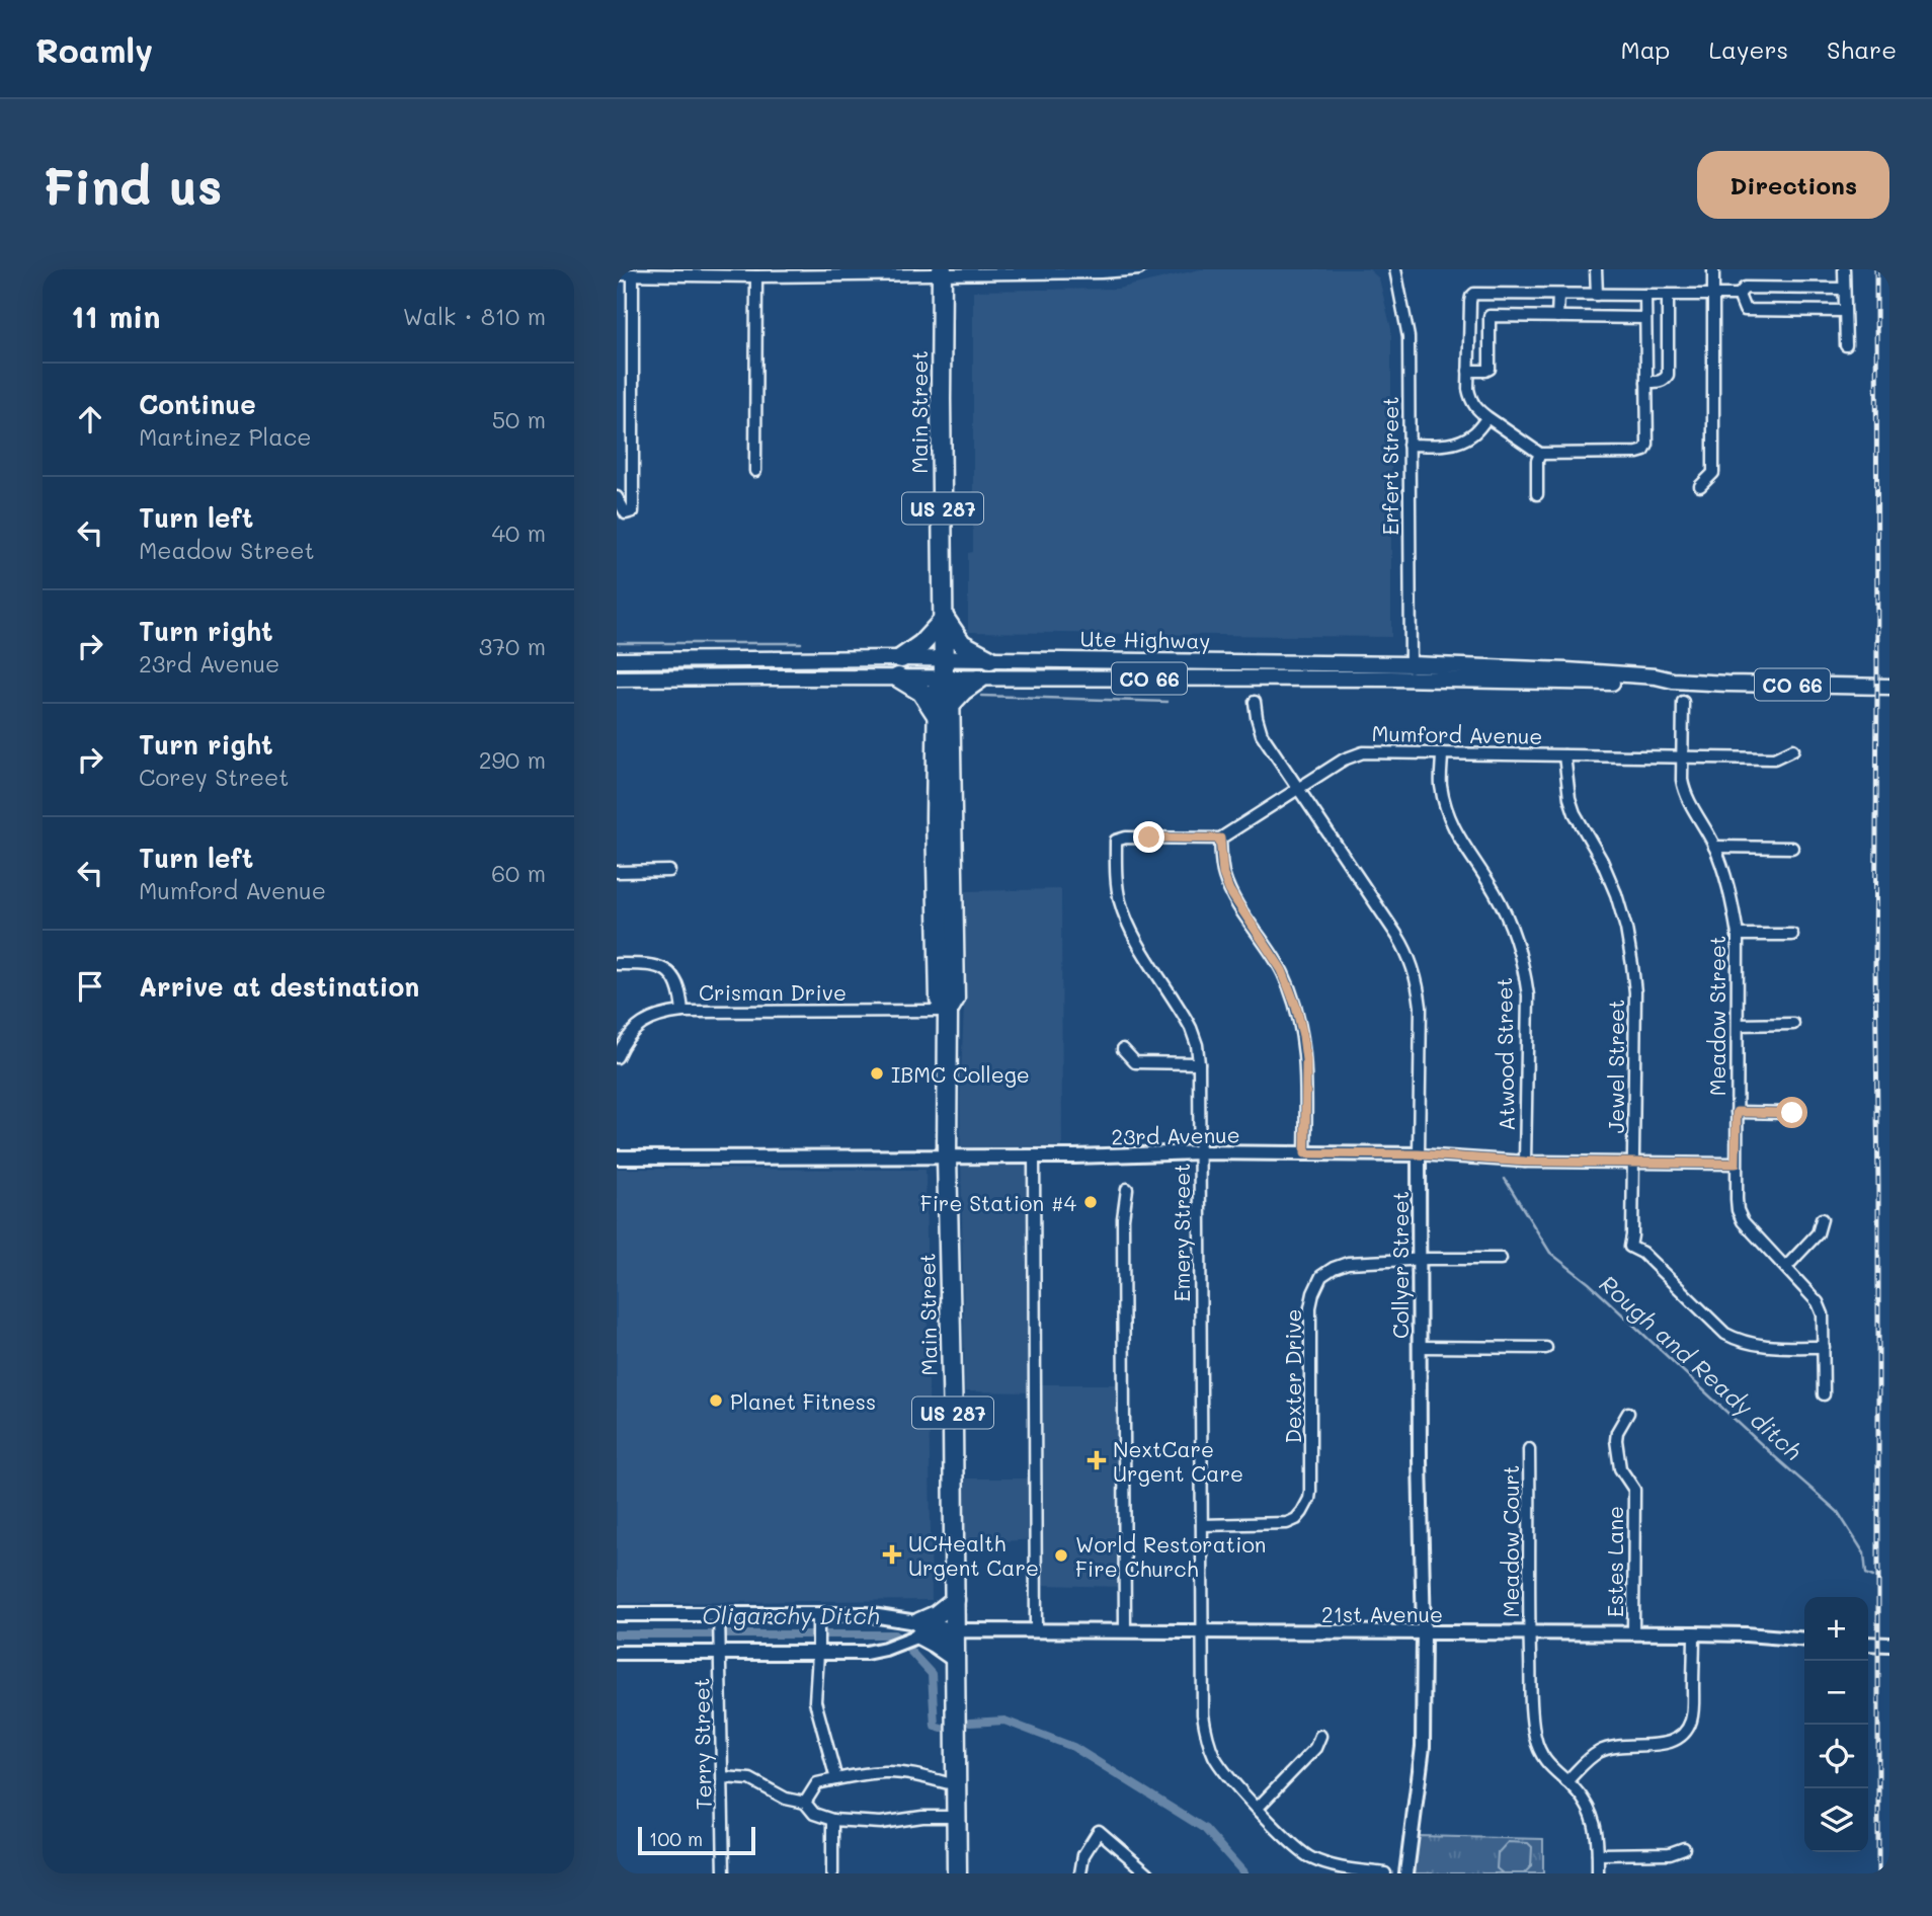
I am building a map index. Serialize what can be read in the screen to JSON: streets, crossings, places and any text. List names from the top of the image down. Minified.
{"streets":{"highway":["Main Street","US 287"],"main road":["Ute Highway","CO 66"],"street":["Erfert Street","Mumford Avenue","Crisman Drive","Meadow Street","Atwood Street","Jewel Street","23rd Avenue","Emery Street","Collyer Street","Dexter Drive","Meadow Court","Estes Lane","21st Avenue","Terry Street"]},"crossings":[["Main Street","Ute Highway"],["Main Street","Crisman Drive"],["Main Street","23rd Avenue"],["Main Street","21st Avenue"],["Erfert Street","Ute Highway"],["Mumford Avenue","Meadow Street"],["Mumford Avenue","Atwood Street"],["Mumford Avenue","Jewel Street"],["Mumford Avenue","Emery Street"],["Mumford Avenue","Collyer Street"],["Meadow Street","Jewel Street"],["Meadow Street","23rd Avenue"],["Atwood Street","23rd Avenue"],["Jewel Street","23rd Avenue"],["23rd Avenue","Emery Street"],["23rd Avenue","Collyer Street"],["Emery Street","Dexter Drive"],["Emery Street","21st Avenue"],["Collyer Street","Dexter Drive"],["Collyer Street","21st Avenue"],["Meadow Court","21st Avenue"],["Estes Lane","21st Avenue"],["21st Avenue","Terry Street"]],"water":["Rough and Ready ditch","Oligarchy Ditch"],"places":{"other":["IBMC College","Fire Station #4","Planet Fitness","World Restoration Fire Church"],"health":["NextCare Urgent Care","UCHealth Urgent Care"]},"scale_bar":"100 m","page":{"header":"Roamly","nav":["Map","Layers","Share"],"buttons":"Directions","title":"Find us","heading":["11 min","Walk · 810 m"],"list":[["Continue","Martinez Place","50 m"],["Turn left","Meadow Street","40 m"],["Turn right","23rd Avenue","370 m"],["Turn right","Corey Street","290 m"],["Turn left","Mumford Avenue","60 m"],"Arrive at destination"],"map_buttons":["+","−"],"scale":"100 m"}}
